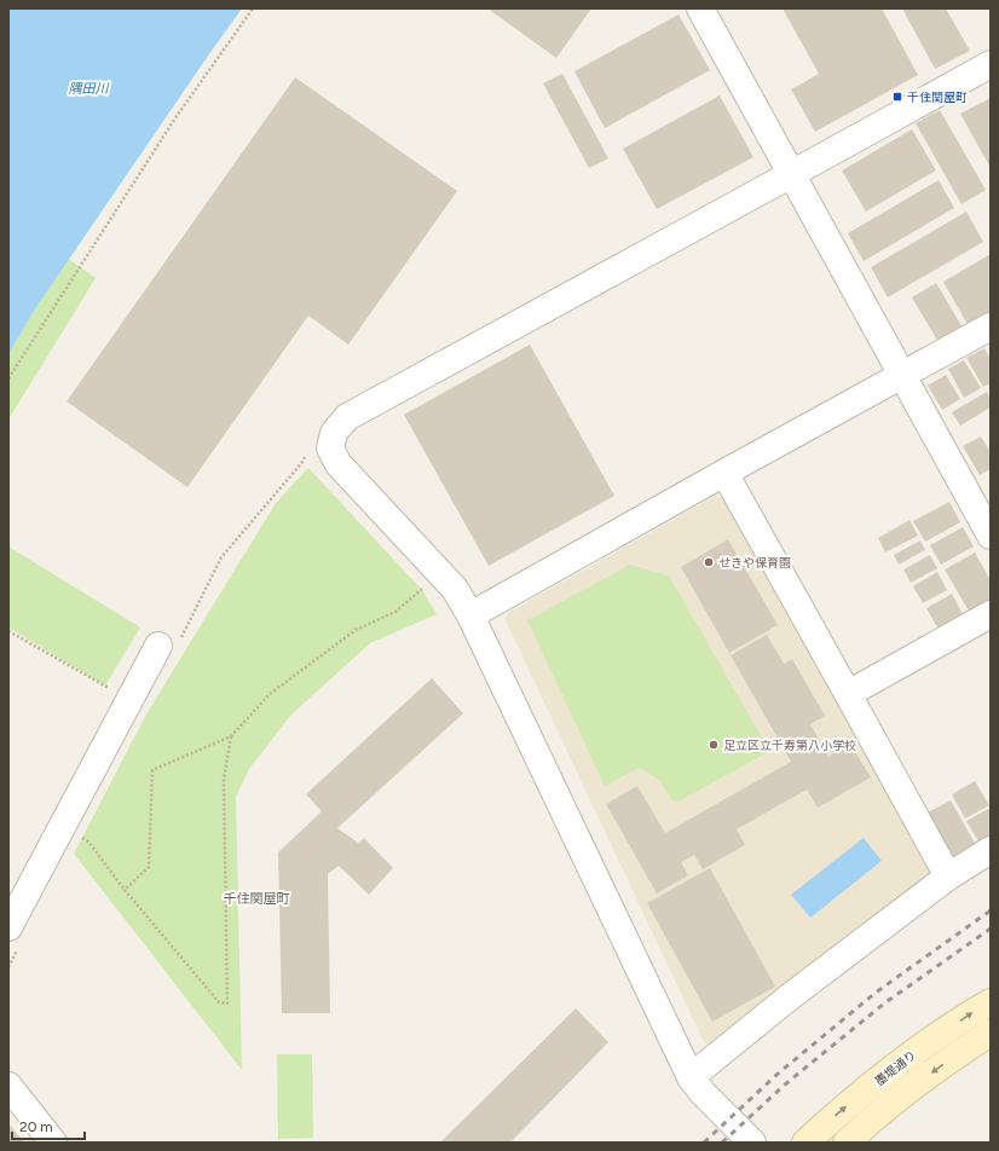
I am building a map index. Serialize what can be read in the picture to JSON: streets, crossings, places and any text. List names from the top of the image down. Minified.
{"streets":{"main road":["墨堤通り"]},"districts":["千住関屋町"],"water":["隅田川"],"places":{"transit":["千住関屋町"],"other":["せきや保育園","足立区立千寿第八小学校"]},"scale_bar":"20 m"}
